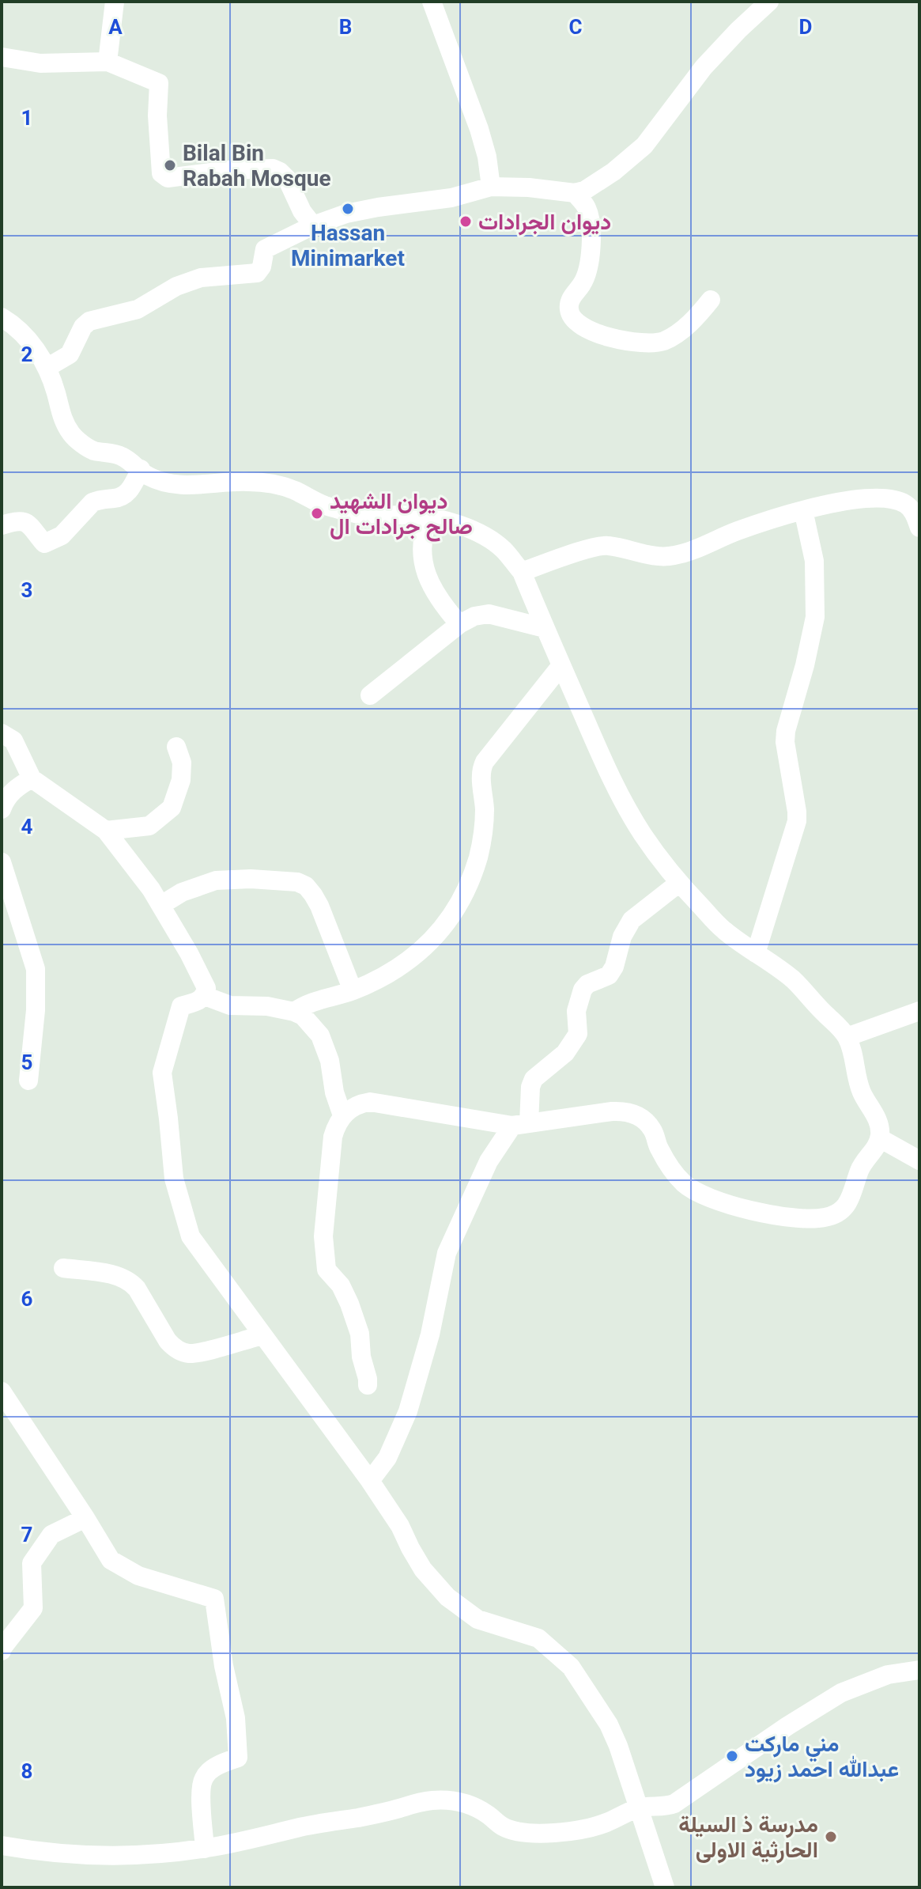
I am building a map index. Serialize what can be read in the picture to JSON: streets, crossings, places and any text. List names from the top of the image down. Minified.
{"places":["Bilal Bin Rabah Mosque","Hassan Minimarket","ديوان الجرادات","ديوان الشهيد صالح جرادات ال","مني ماركت عبدالله احمد زيود","مدرسة ذ السيلة الحارثية الاولى"],"grid":{"columns":["A","B","C","D"],"rows":["1","2","3","4","5","6","7","8"]}}
